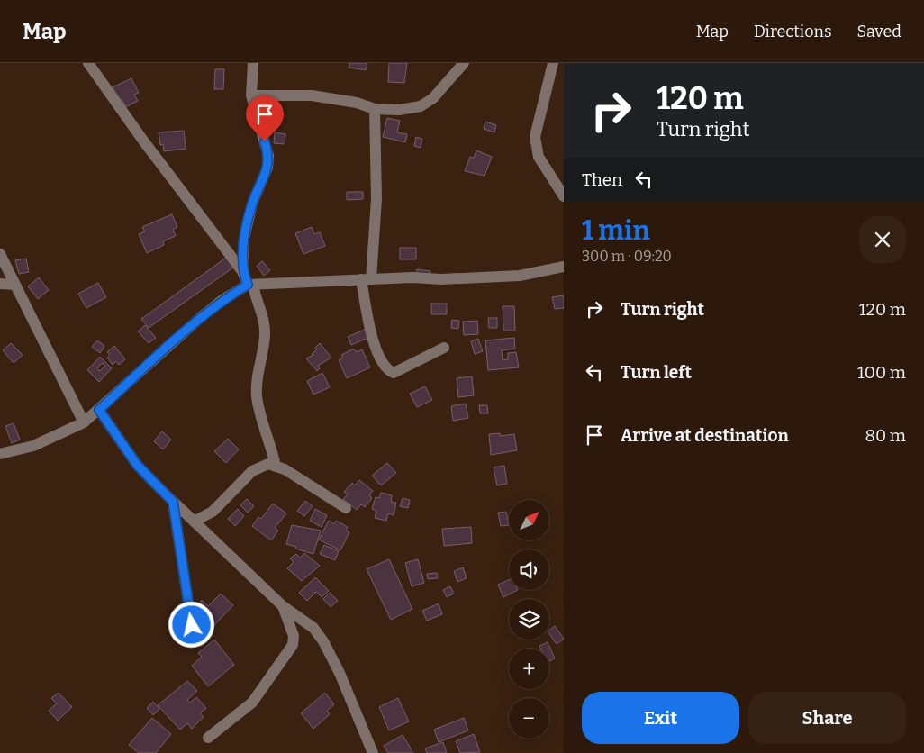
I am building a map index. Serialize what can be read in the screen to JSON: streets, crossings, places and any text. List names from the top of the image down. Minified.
{"north":"top right","page":{"header":"Map","nav":["Map","Directions","Saved"],"turn":["120 m","Turn right"],"then":"Then","heading":["1 min","300 m · 09:20"],"list":[{"name":"Turn right","value":"120 m"},{"name":"Turn left","value":"100 m"},{"name":"Arrive at destination","value":"80 m"}],"map_buttons":["+","−"],"buttons":["Exit","Share"]}}
